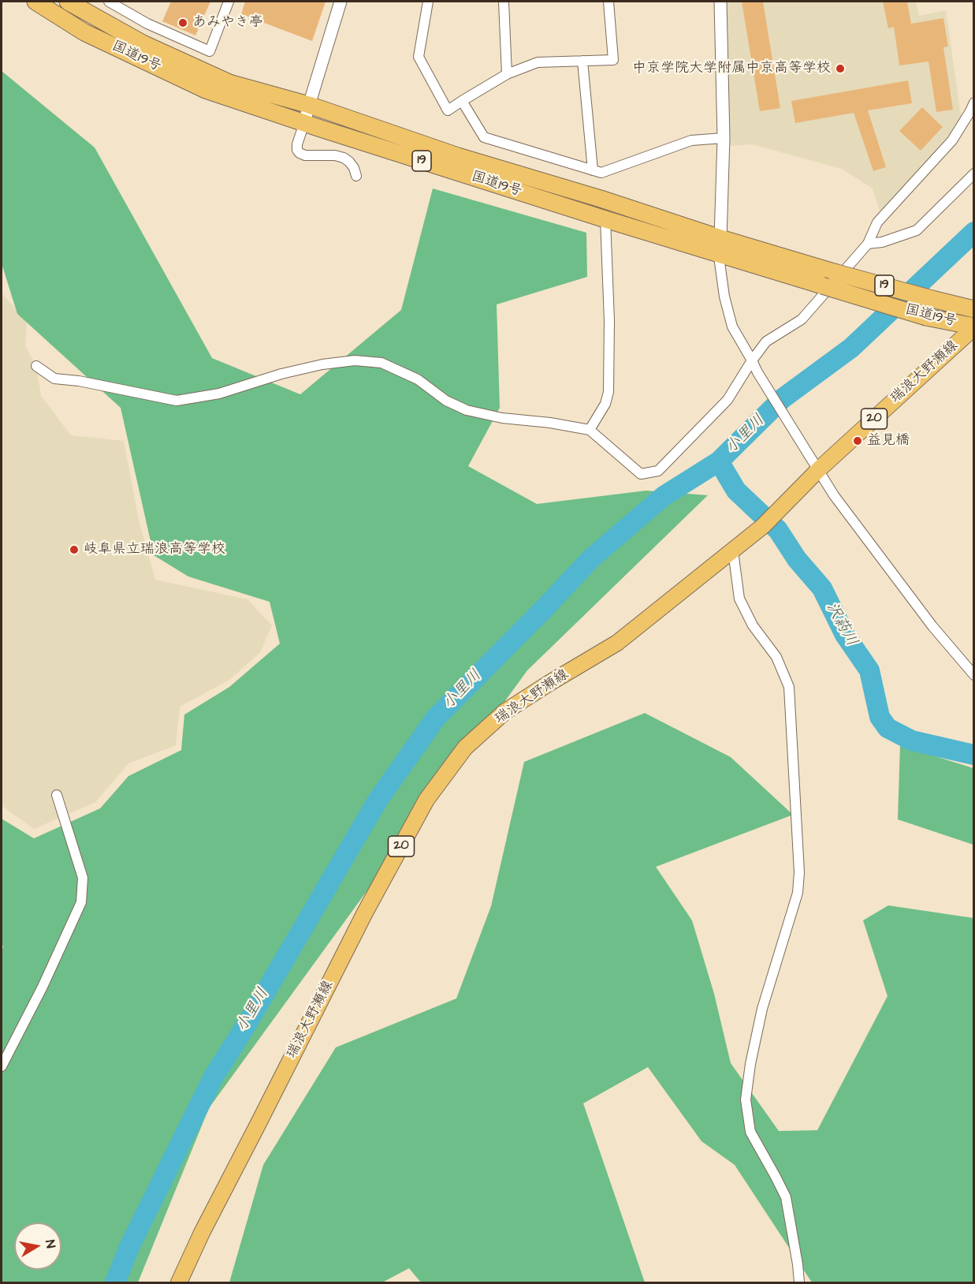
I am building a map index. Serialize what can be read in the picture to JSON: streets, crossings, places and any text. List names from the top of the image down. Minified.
{"streets":{"highway":["国道19号","19"],"main road":["瑞浪大野瀬線","20"]},"crossings":[["国道19号","瑞浪大野瀬線"]],"water":["小里川","沢葯川"],"places":["あみやき亭","中京学院大学附属中京高等学校","益見橋","岐阜県立瑞浪高等学校"],"north":"right"}
